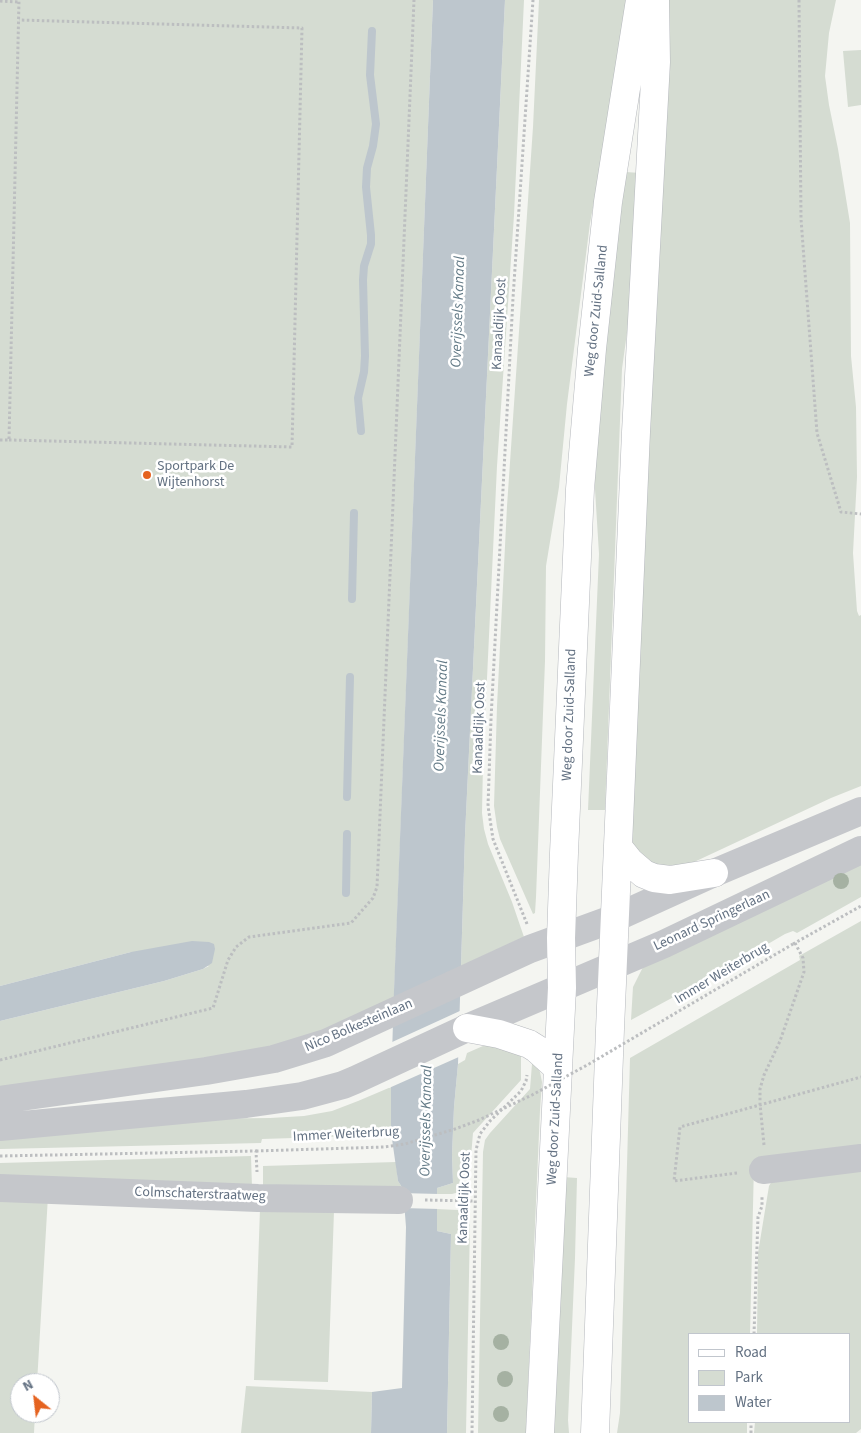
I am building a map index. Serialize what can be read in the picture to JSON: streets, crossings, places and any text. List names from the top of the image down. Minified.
{"streets":{"main road":["Weg door Zuid-Salland"],"street":["Leonard Springerlaan","Nico Bolkesteinlaan","Colmschaterstraatweg"],"path":["Kanaaldijk Oost","Immer Weiterbrug"]},"crossings":[["Weg door Zuid-Salland","Leonard Springerlaan"],["Weg door Zuid-Salland","Nico Bolkesteinlaan"],["Kanaaldijk Oost","Nico Bolkesteinlaan"]],"water":["Overijssels Kanaal"],"places":["Sportpark De Wijtenhorst"],"legend":["Road","Park","Water"],"north":"top left"}
